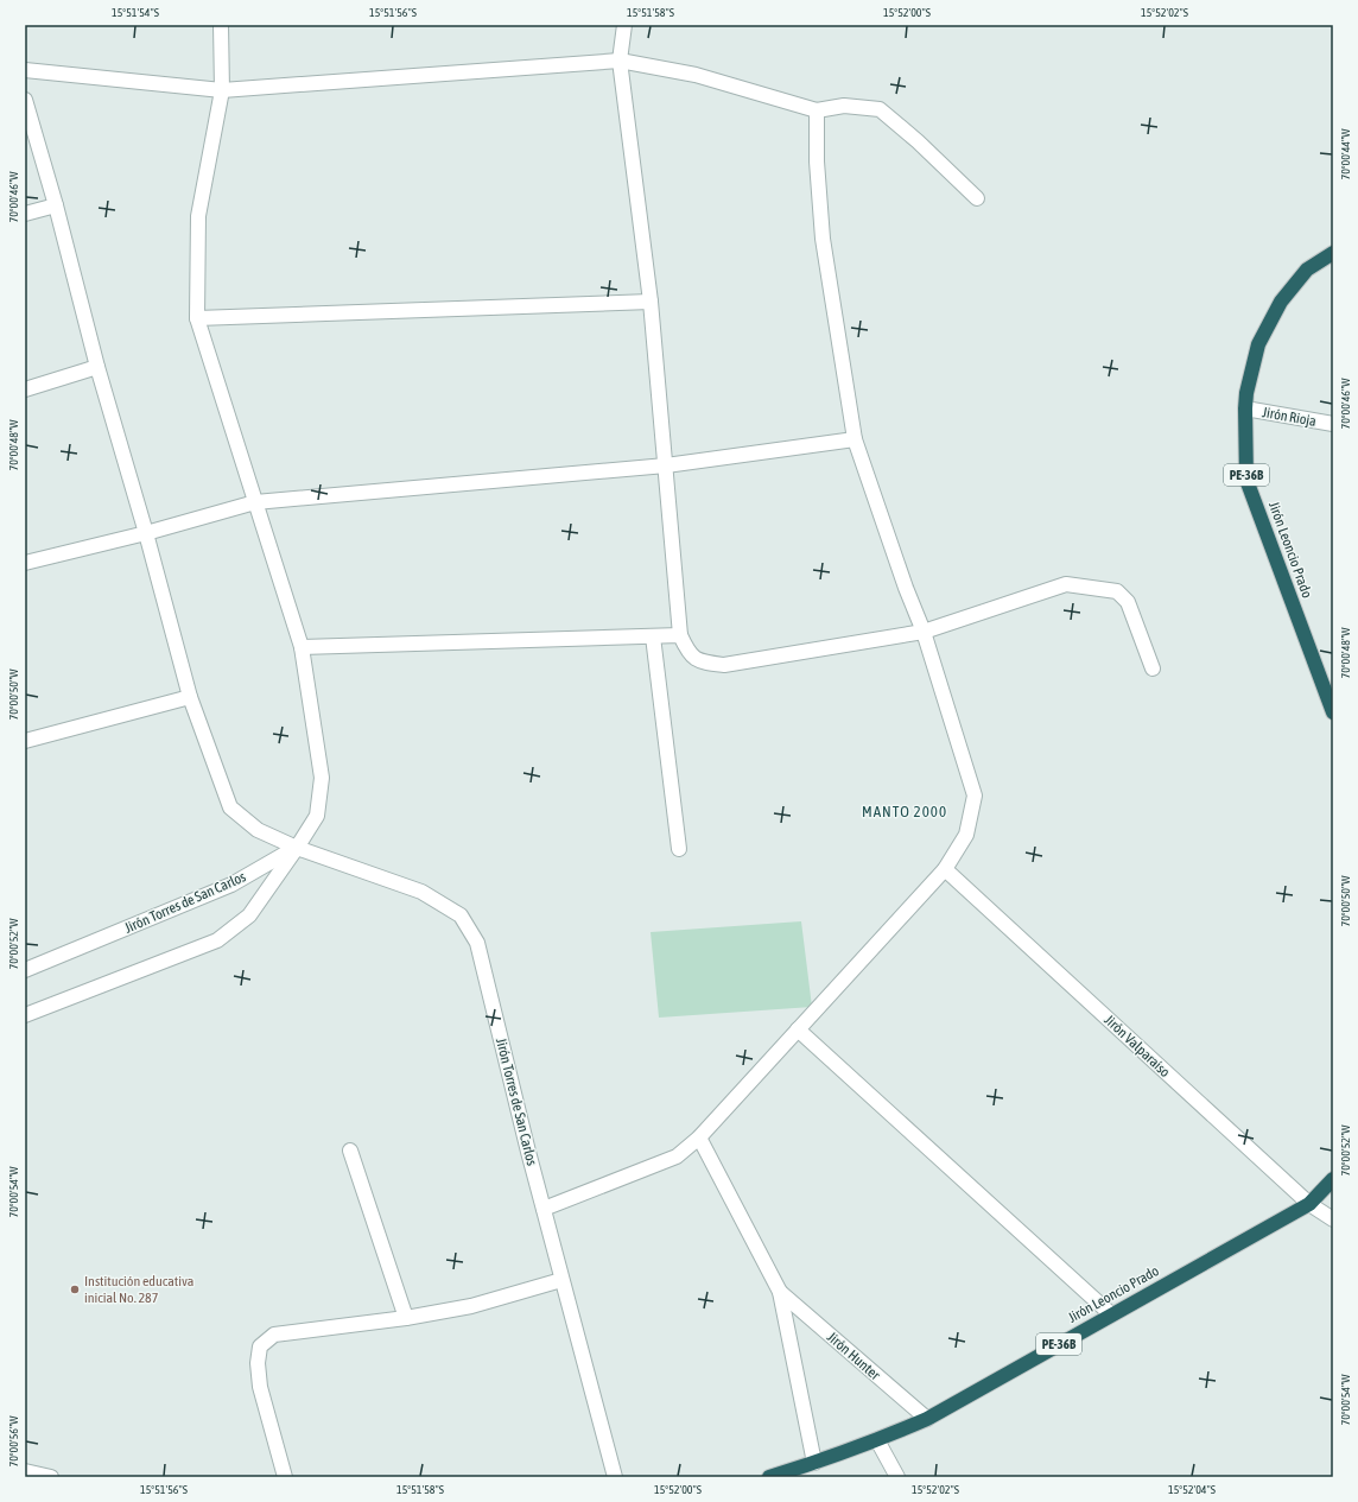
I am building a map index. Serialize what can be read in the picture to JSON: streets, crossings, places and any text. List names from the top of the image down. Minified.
{"streets":{"highway":["PE-36B","Jirón Leoncio Prado"],"street":["Jirón Rioja","Jirón Torres de San Carlos","Jirón Valparaiso","Jirón Hunter"]},"crossings":[["Jirón Rioja","Jirón Leoncio Prado"],["Jirón Leoncio Prado","Jirón Valparaiso"],["Jirón Leoncio Prado","Jirón Hunter"]],"districts":["MANTO 2000"],"places":["Institución educativa inicial No. 287"],"coordinates":["15°51'54\"S","15°51'56\"S","15°51'58\"S","15°52'00\"S","15°52'02\"S","70°00'44\"W","70°00'46\"W","70°00'48\"W","70°00'50\"W","70°00'52\"W","70°00'54\"W","70°00'56\"W","15°52'04\"S"]}
